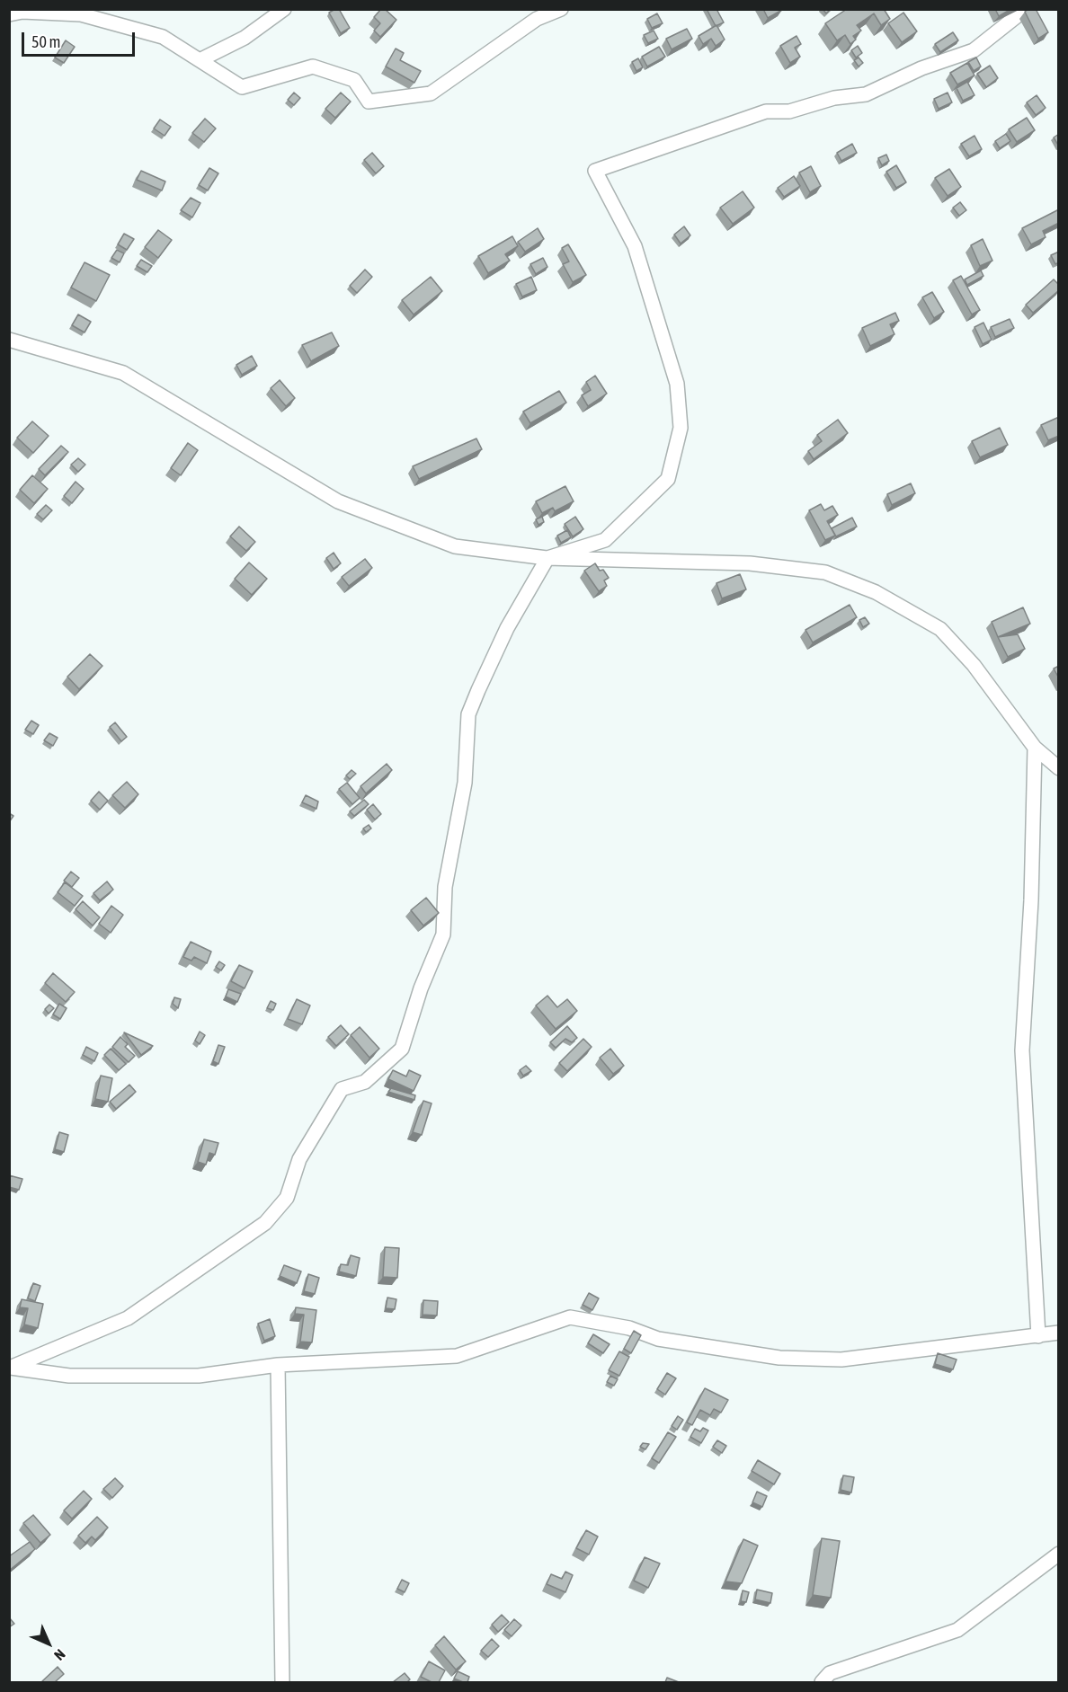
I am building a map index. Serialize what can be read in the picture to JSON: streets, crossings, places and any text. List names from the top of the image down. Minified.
{"scale_bar":"50 m","north":"bottom right"}
